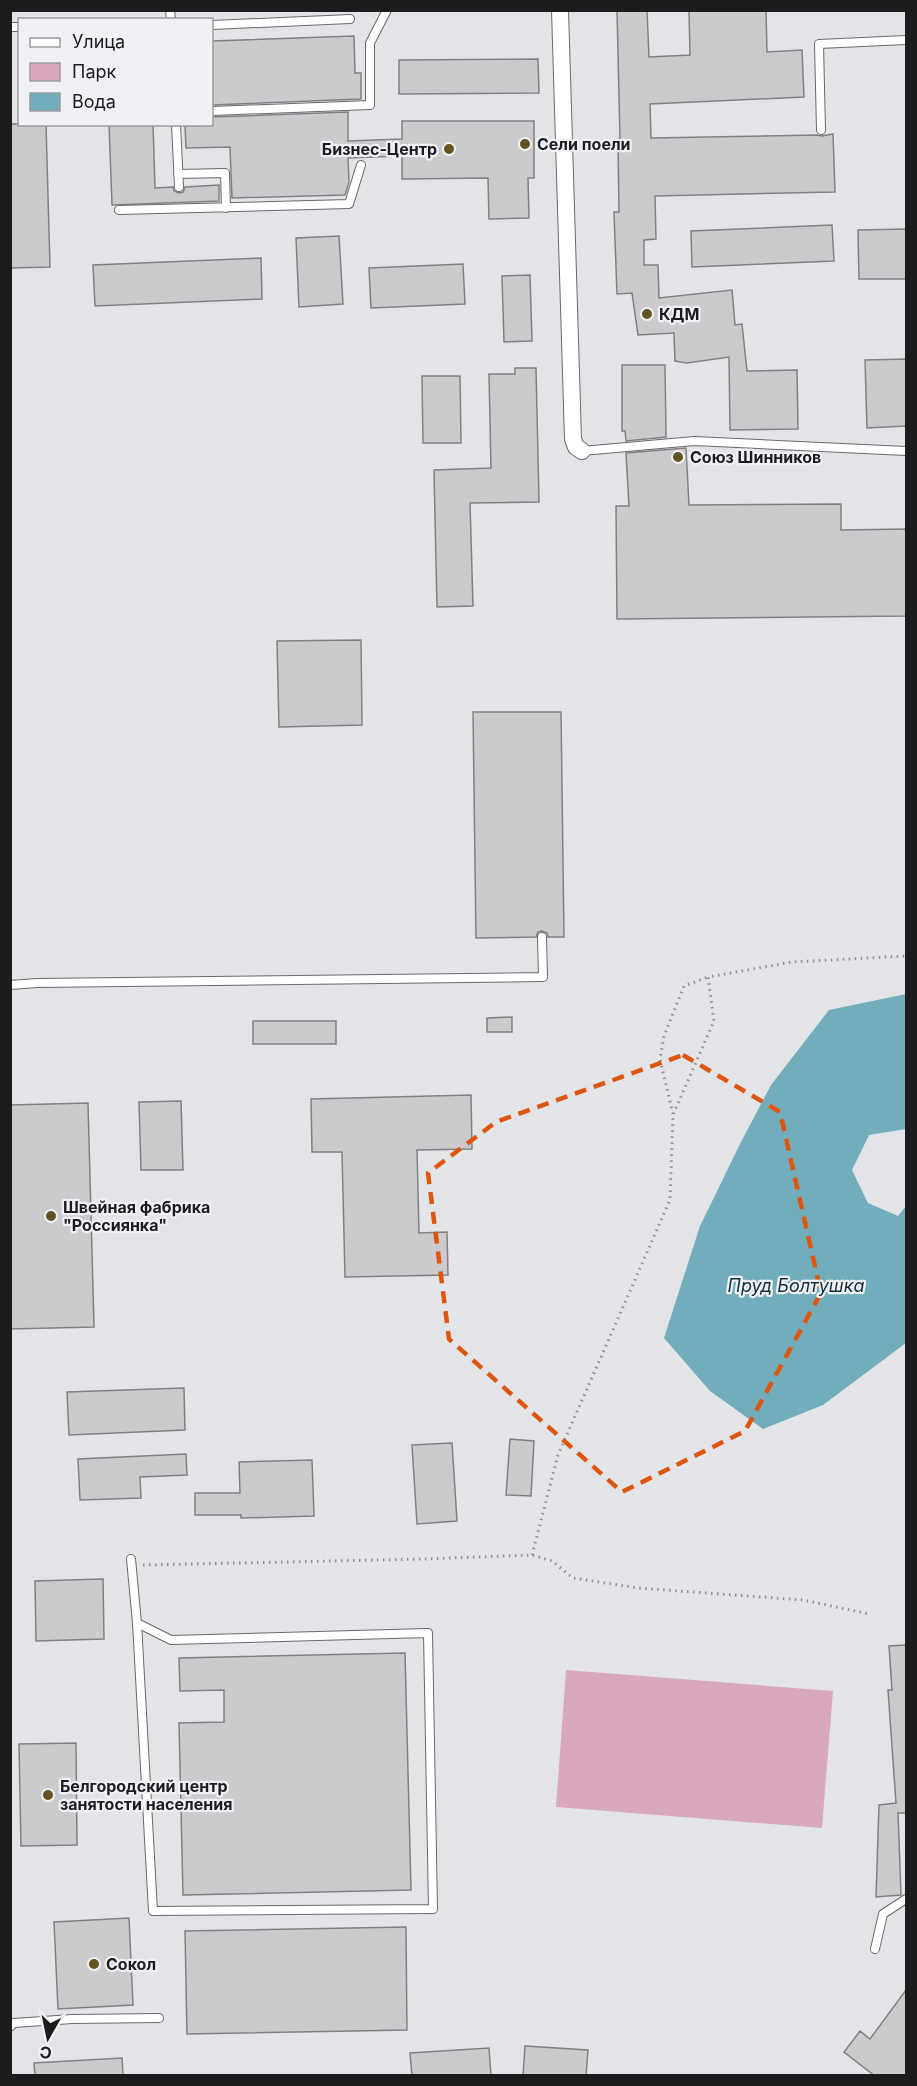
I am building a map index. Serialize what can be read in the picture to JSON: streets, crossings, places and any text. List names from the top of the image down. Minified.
{"water":["Пруд Болтушка"],"places":["Сели поели","Бизнес-Центр","КДМ","Союз Шинников","Швейная фабрика \"Россиянка\"","Белгородский центр занятости населения","Сокол"],"legend":["Улица","Парк","Вода"],"north":"bottom"}
